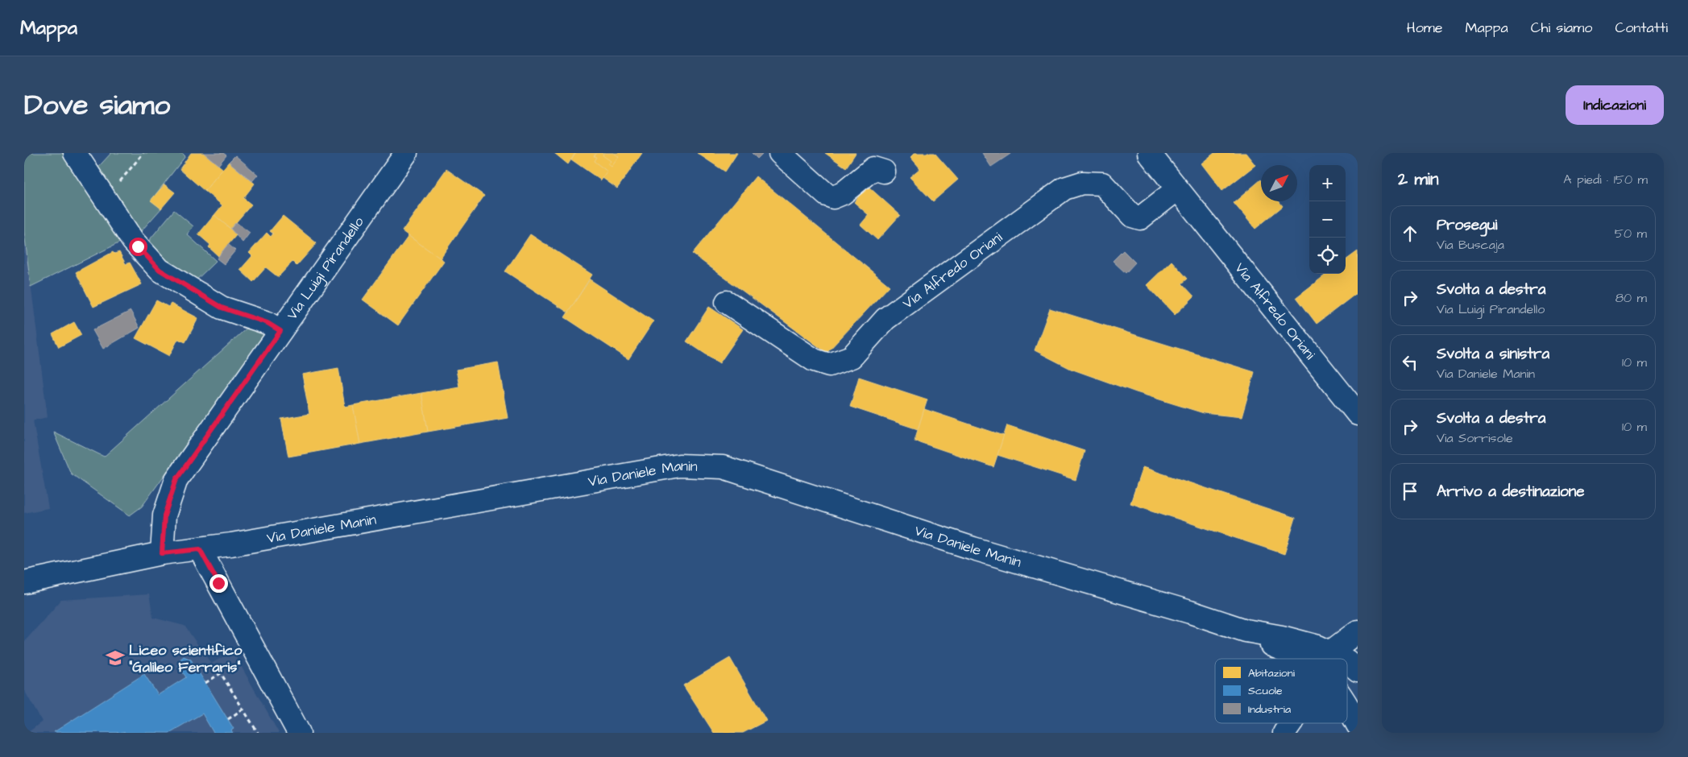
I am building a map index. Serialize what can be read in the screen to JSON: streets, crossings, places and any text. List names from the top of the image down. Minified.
{"streets":{"street":["Via Luigi Pirandello","Via Alfredo Oriani","Via Daniele Manin"]},"crossings":[["Via Luigi Pirandello","Via Daniele Manin"]],"places":{"school or university":["Liceo scientifico \"Galileo Ferraris\""]},"legend":["Abitazioni","Scuole","Industria"],"north":"top right","page":{"header":"Mappa","nav":["Home","Mappa","Chi siamo","Contatti"],"title":"Dove siamo","buttons":"Indicazioni","heading":["2 min","A piedi · 150 m"],"map_buttons":["+","−"],"list":[["Prosegui","Via Buscaja","50 m"],["Svolta a destra","Via Luigi Pirandello","80 m"],["Svolta a sinistra","Via Daniele Manin","10 m"],["Svolta a destra","Via Sorrisole","10 m"],"Arrivo a destinazione"]}}
